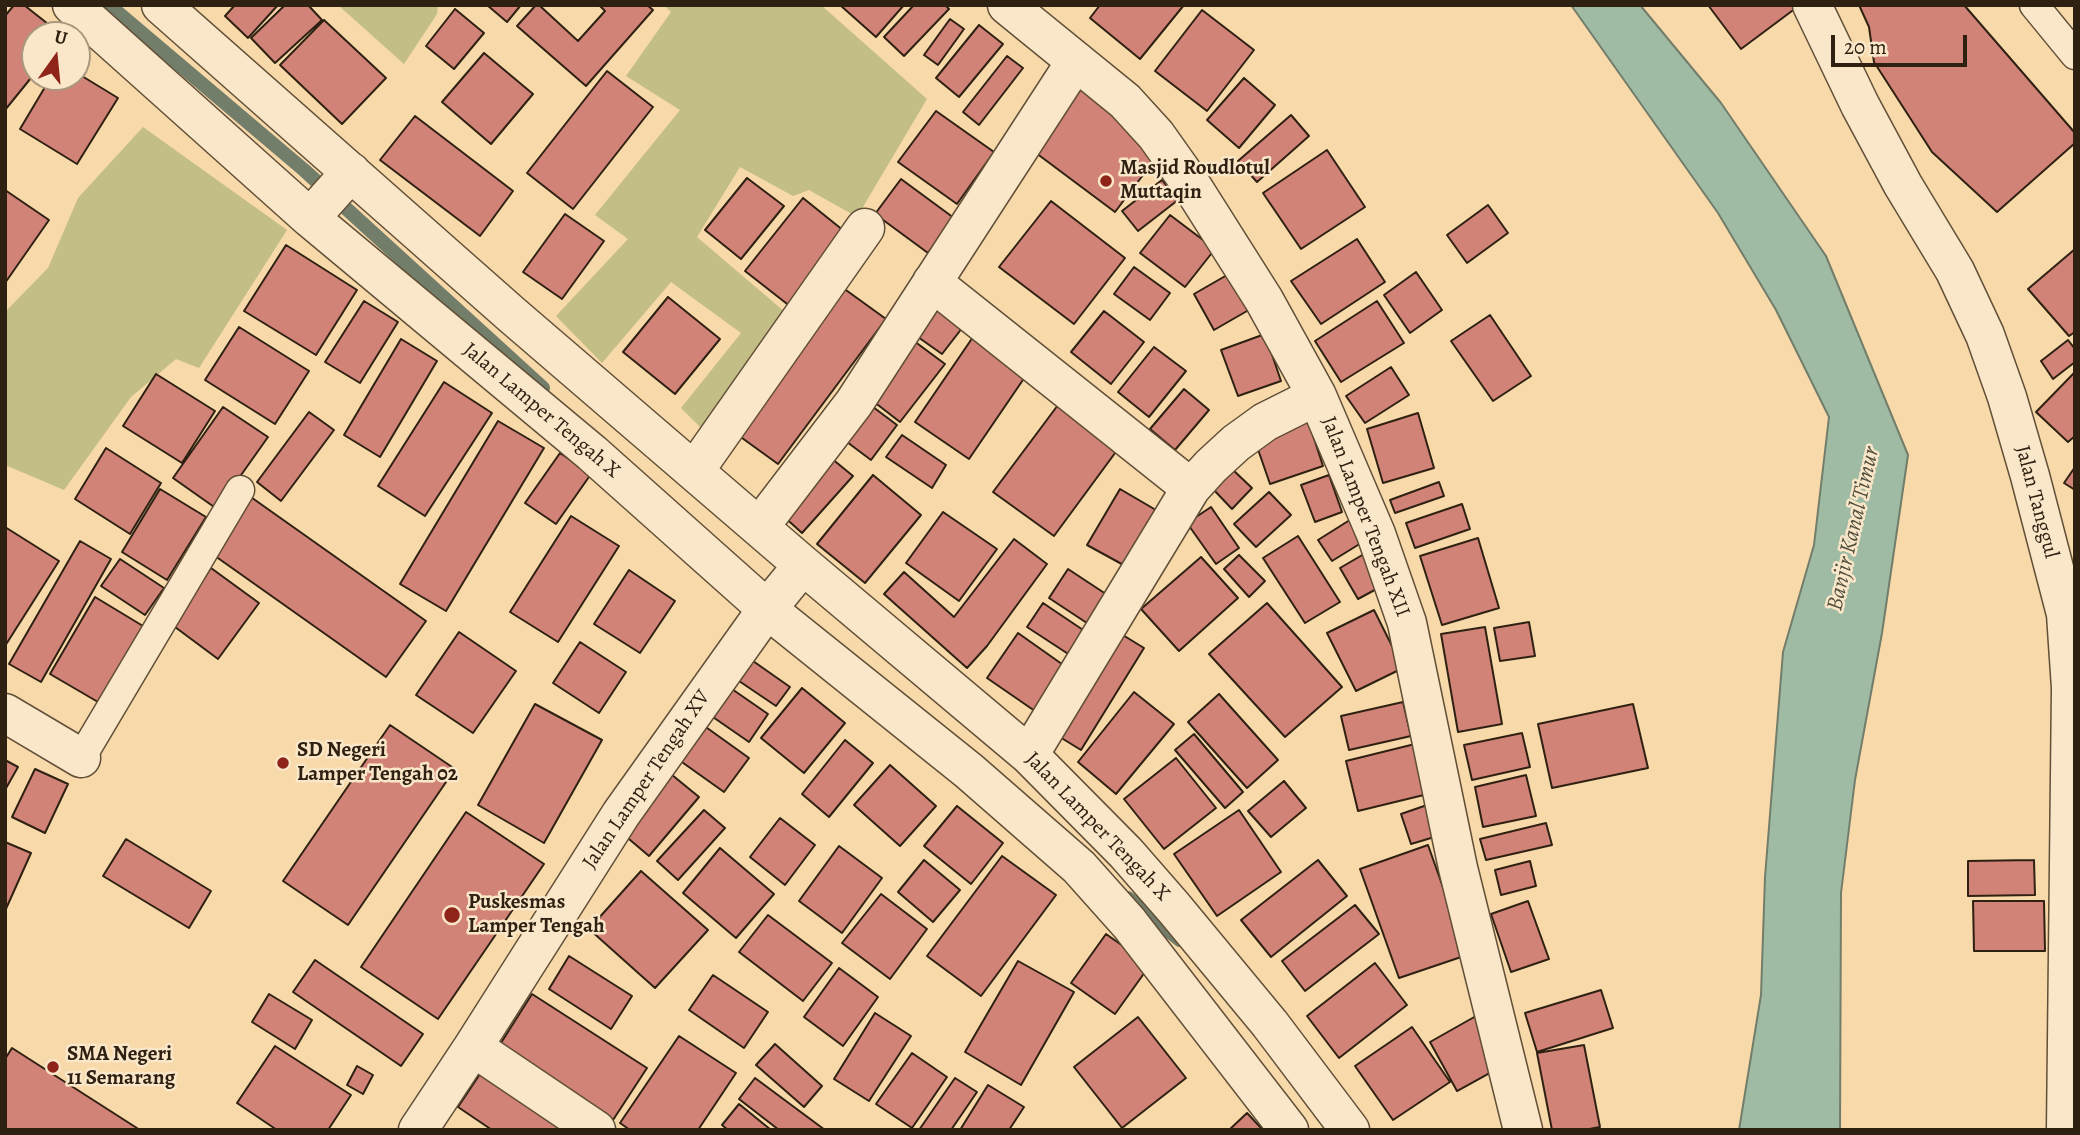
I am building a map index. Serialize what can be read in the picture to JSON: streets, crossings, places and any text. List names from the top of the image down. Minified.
{"streets":{"street":["Jalan Lamper Tengah X","Jalan Tanggul","Jalan Lamper Tengah XII","Jalan Lamper Tengah XV"]},"crossings":[["Jalan Lamper Tengah X","Jalan Lamper Tengah XV"]],"water":["Banjir Kanal Timur"],"places":["Masjid Roudlotul Muttaqin","SD Negeri Lamper Tengah 02","Puskesmas Lamper Tengah","SMA Negeri 11 Semarang"],"scale_bar":"20 m","north":"top"}
